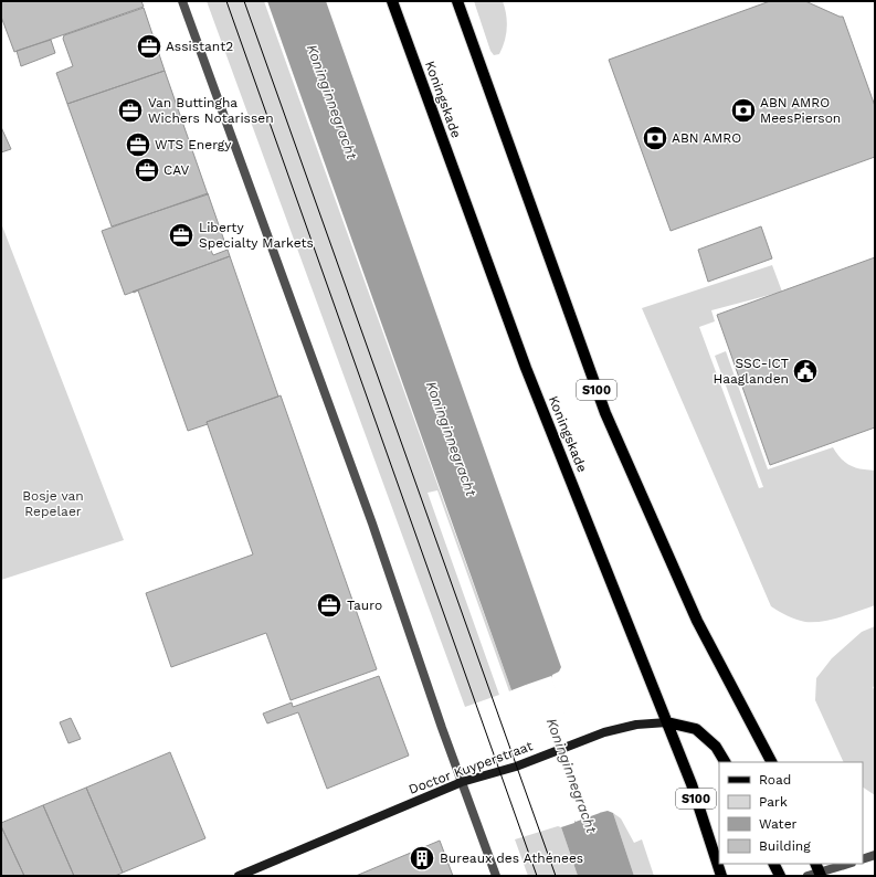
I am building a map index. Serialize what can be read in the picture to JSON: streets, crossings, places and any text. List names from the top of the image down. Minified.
{"streets":{"main road":["Koningskade","S100"],"street":["Doctor Kuyperstraat"]},"crossings":[["Koningskade","Doctor Kuyperstraat"]],"water":["Koninginnegracht"],"parks":["Bosje van Repelaer"],"places":{"office":["Assistant2","Van Buttingha Wichers Notarissen","WTS Energy","CAV","Liberty Specialty Markets","Tauro"],"bank":["ABN AMRO MeesPierson","ABN AMRO"],"public building":["SSC-ICT Haaglanden"],"building":["Bureaux des Athénees"]},"legend":["Road","Park","Water","Building"]}
